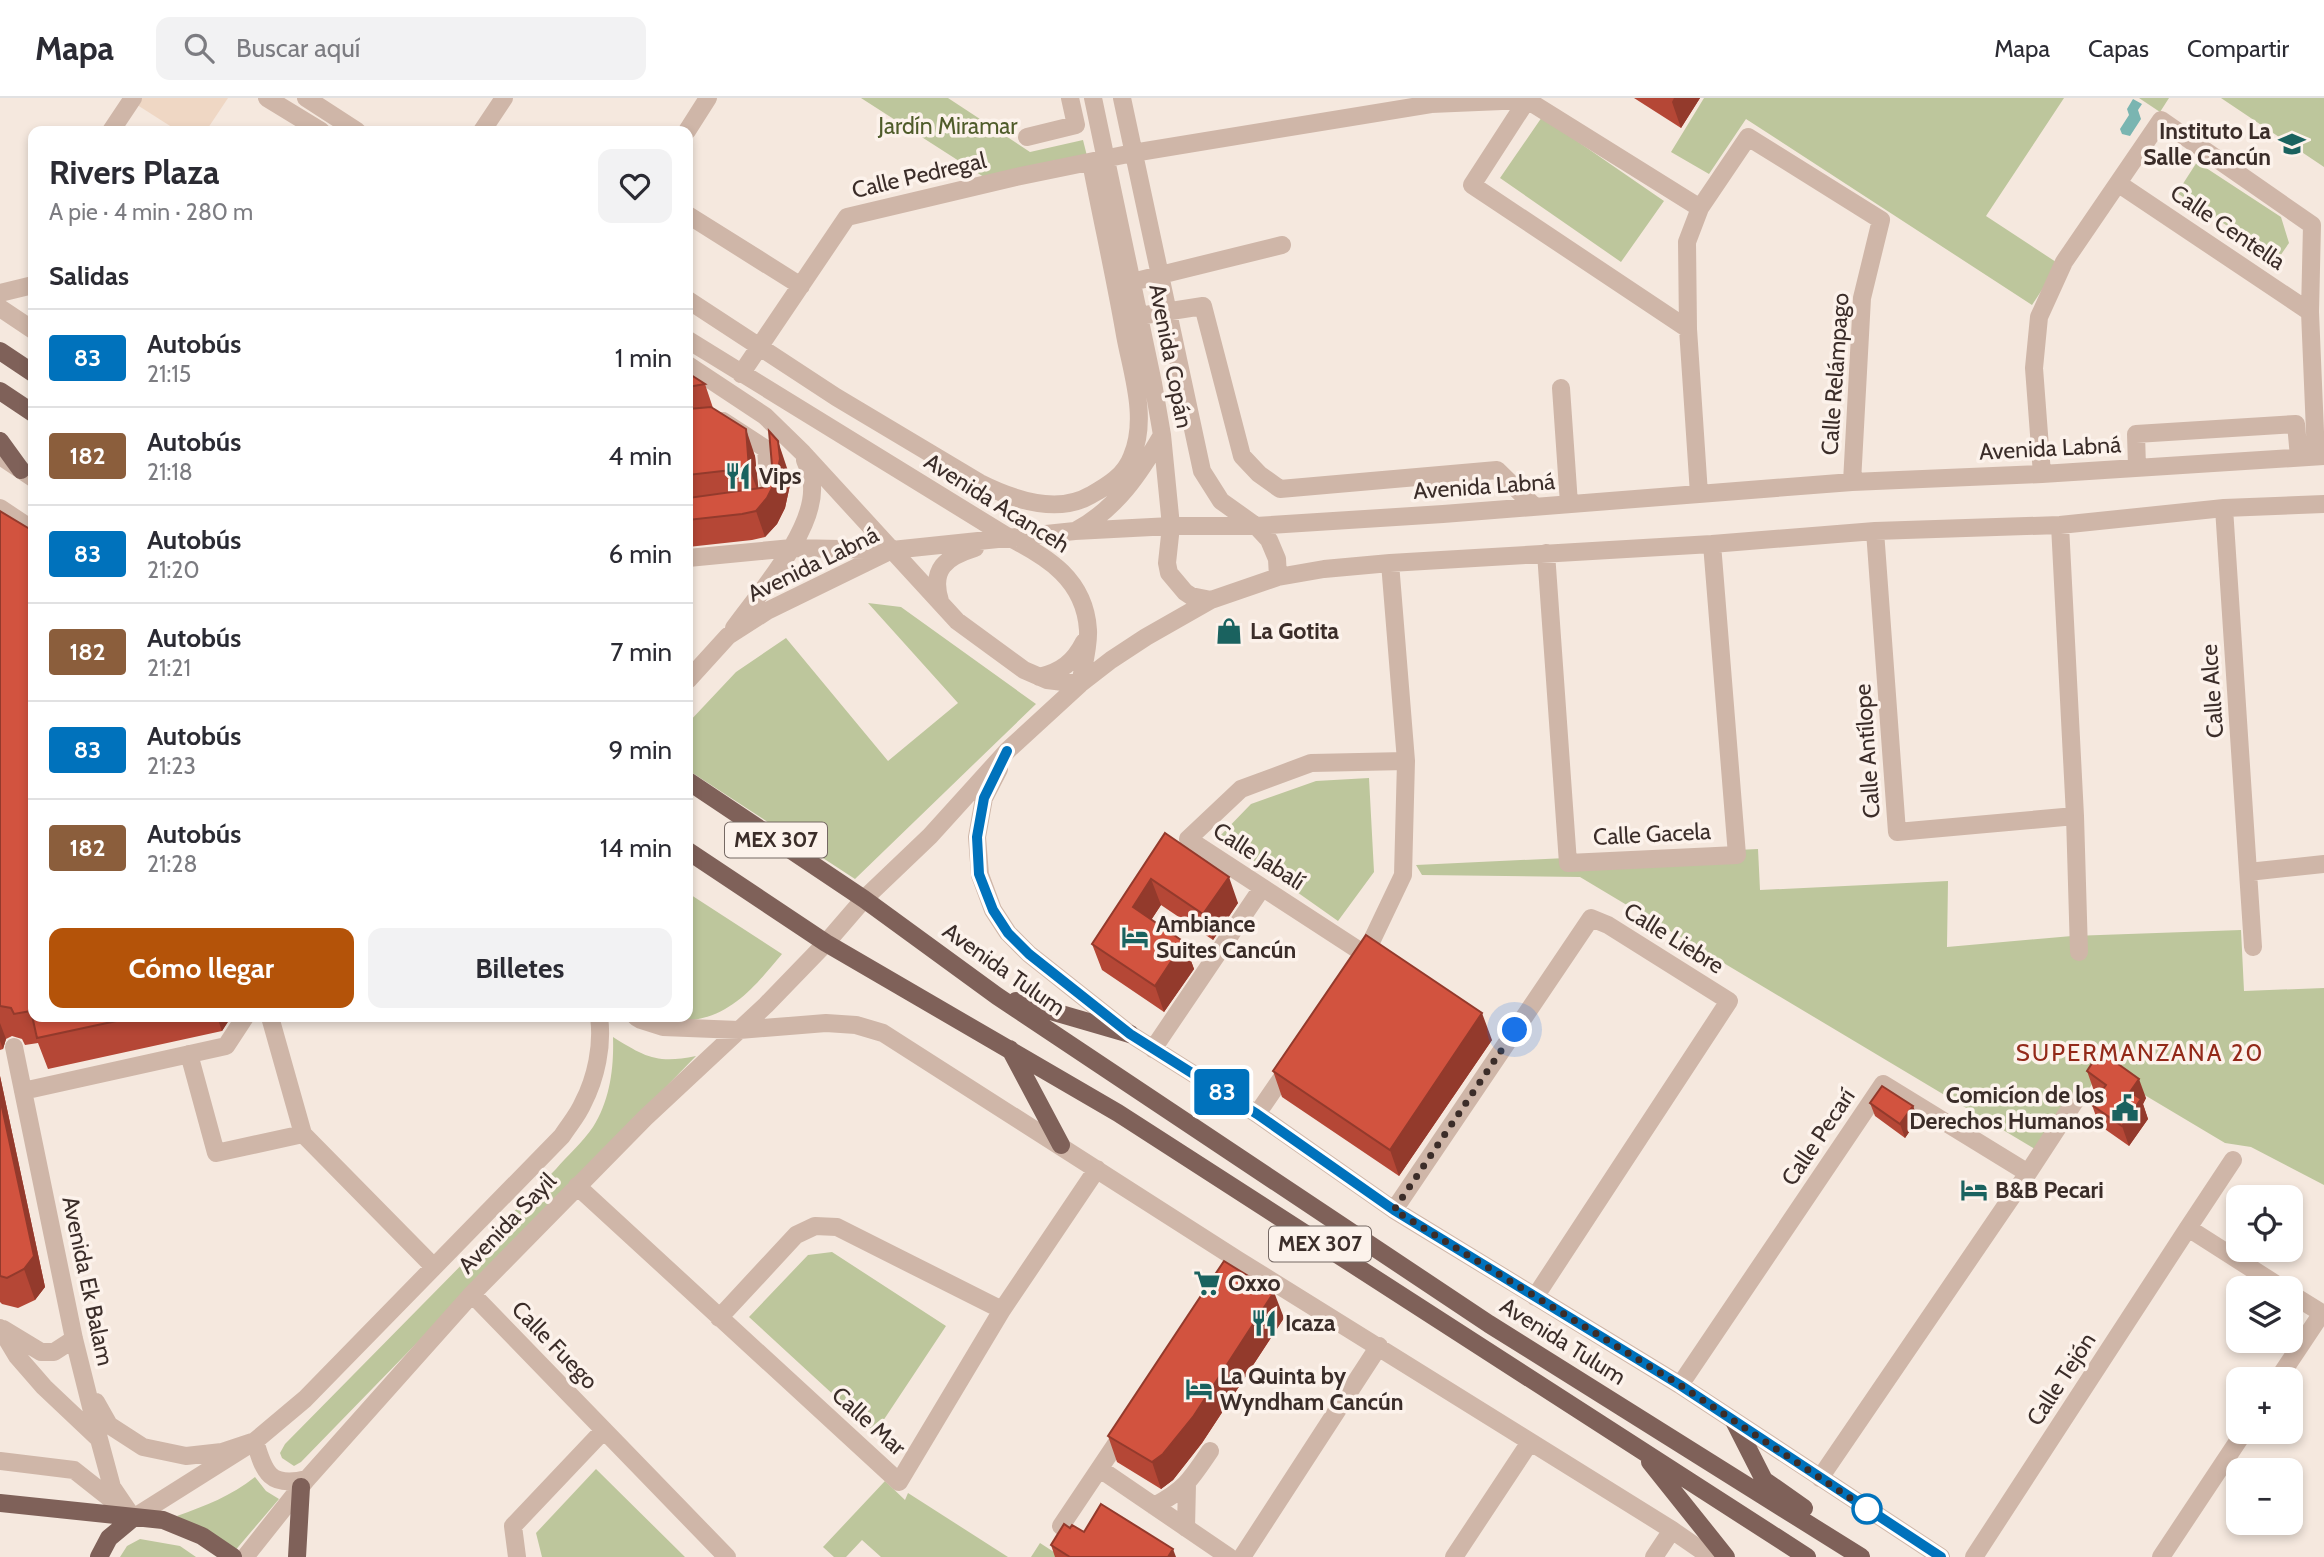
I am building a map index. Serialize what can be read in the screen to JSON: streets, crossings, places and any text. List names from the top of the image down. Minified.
{"streets":{"main road":["MEX 307","Avenida Tulum"],"street":["Calle Pedregal","Calle Centella","Avenida Copán","Calle Relámpago","Avenida Labná","Avenida Acanceh","Calle Alce","Calle Antílope","Calle Gacela","Calle Jabalí","Calle Liebre","Calle Pecarí","Avenida Sayil","Avenida Ek Balam","Calle Fuego","Calle Tejón","Calle Mar"]},"crossings":[["Calle Pedregal","Avenida Copán"],["Calle Pedregal","Avenida Acanceh"],["Calle Centella","Avenida Labná"],["Avenida Copán","Avenida Labná"],["Calle Relámpago","Avenida Labná"],["Avenida Labná","Avenida Acanceh"],["MEX 307","Avenida Sayil"],["Calle Liebre","Avenida Tulum"],["Avenida Tulum","Calle Pecarí"],["Avenida Sayil","Avenida Ek Balam"],["Avenida Sayil","Calle Fuego"],["Avenida Sayil","Calle Mar"]],"districts":["SUPERMANZANA 20"],"parks":["Jardín Miramar"],"places":{"school or university":["Instituto La Salle Cancún"],"restaurant":["Vips","Icaza"],"shop":["La Gotita"],"hotel":["Ambiance Suites Cancún","B&B Pecari","La Quinta by Wyndham Cancún"],"public building":["Comicíon de los Derechos Humanos"],"supermarket":["Oxxo"]},"lines":["bus line 83"],"page":{"header":"Mapa","search":"Buscar aquí","nav":["Mapa","Capas","Compartir"],"on_map":"83","heading":[["Rivers Plaza","A pie · 4 min · 280 m"],"Salidas"],"list":[{"mark":"83","name":"Autobús","note":"21:15","value":"1 min"},{"mark":"182","name":"Autobús","note":"21:18","value":"4 min"},{"mark":"83","name":"Autobús","note":"21:20","value":"6 min"},{"mark":"182","name":"Autobús","note":"21:21","value":"7 min"},{"mark":"83","name":"Autobús","note":"21:23","value":"9 min"},{"mark":"182","name":"Autobús","note":"21:28","value":"14 min"}],"buttons":["Cómo llegar","Billetes"],"map_buttons":["+","−"]}}
